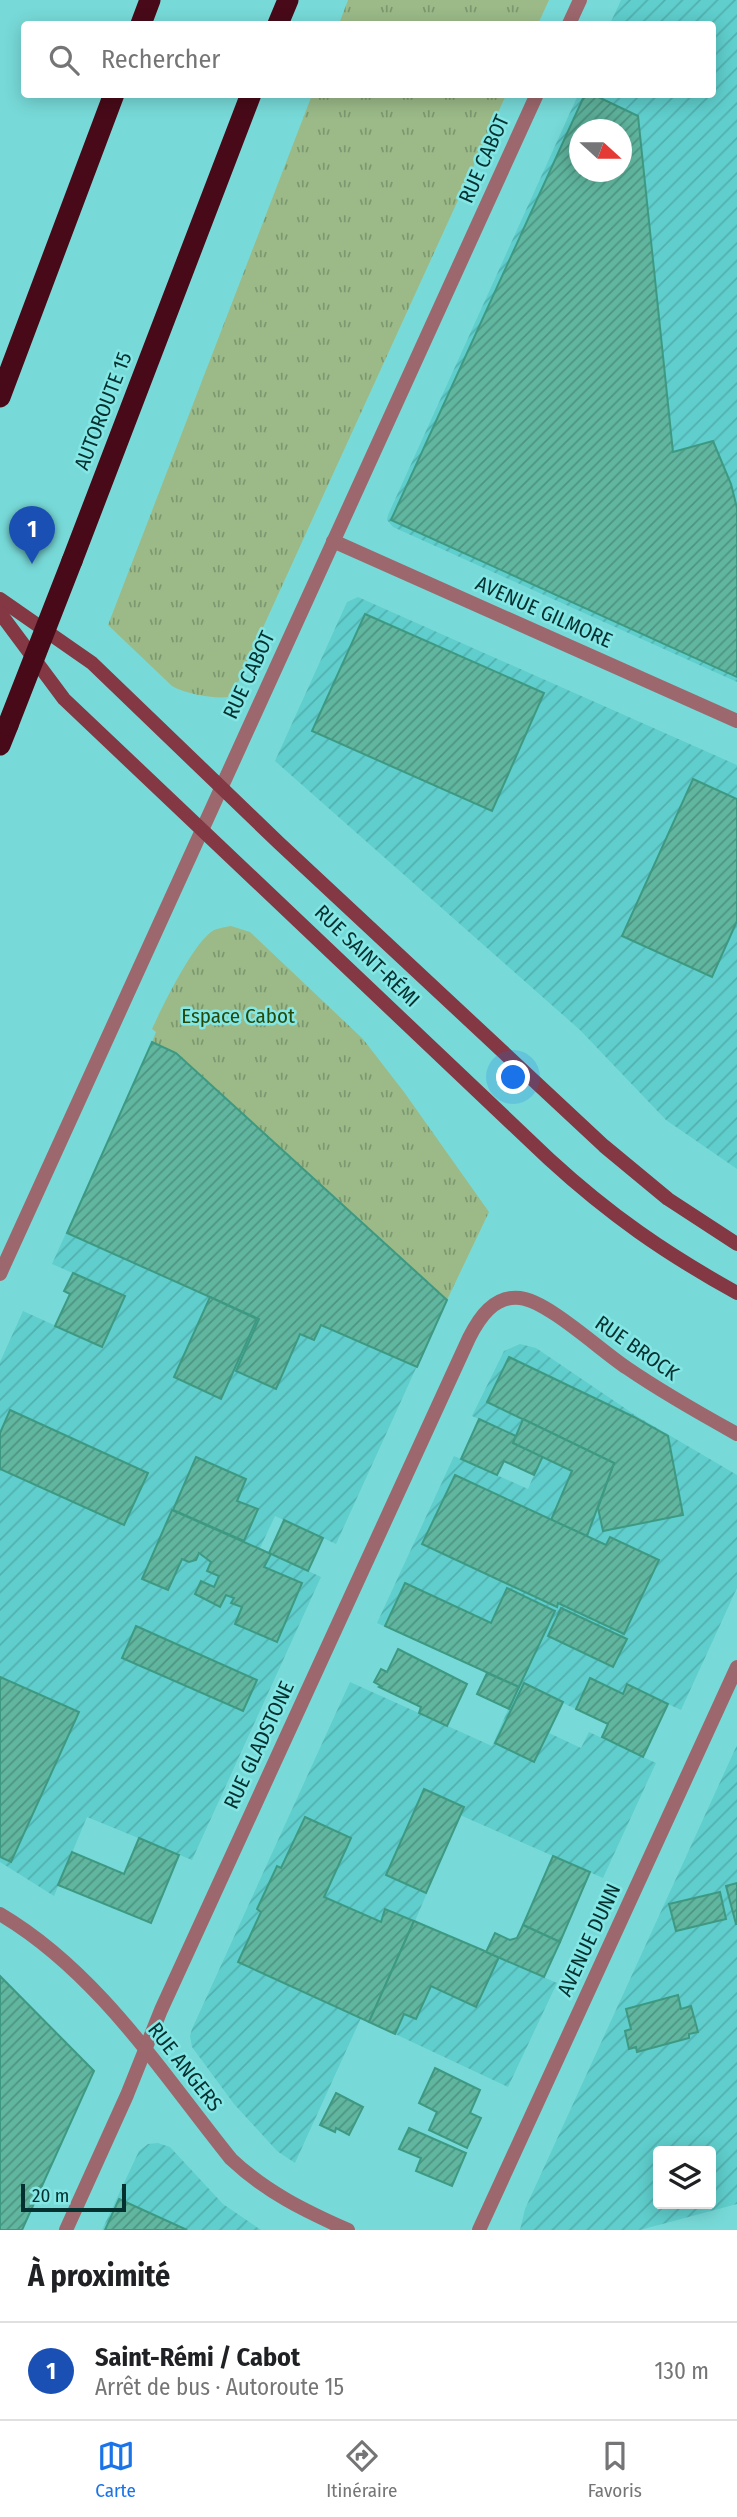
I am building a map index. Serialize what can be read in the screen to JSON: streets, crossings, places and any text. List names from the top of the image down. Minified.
{"streets":{"highway":["AUTOROUTE 15"],"main road":["RUE SAINT-RÉMI"],"street":["RUE CABOT","AVENUE GILMORE","RUE BROCK","RUE GLADSTONE","AVENUE DUNN","RUE ANGERS"]},"crossings":[["RUE CABOT","AVENUE GILMORE"],["RUE CABOT","RUE SAINT-RÉMI"],["RUE BROCK","RUE GLADSTONE"],["RUE GLADSTONE","RUE ANGERS"]],"parks":["Espace Cabot"],"scale_bar":"20 m","north":"right","page":{"search":"Rechercher","pins":"1","scale":"20 m","heading":"À proximité","list":[{"mark":"1","name":"Saint-Rémi / Cabot","note":"Arrêt de bus · Autoroute 15","value":"130 m"}],"nav":["Carte","Itinéraire","Favoris"]}}
